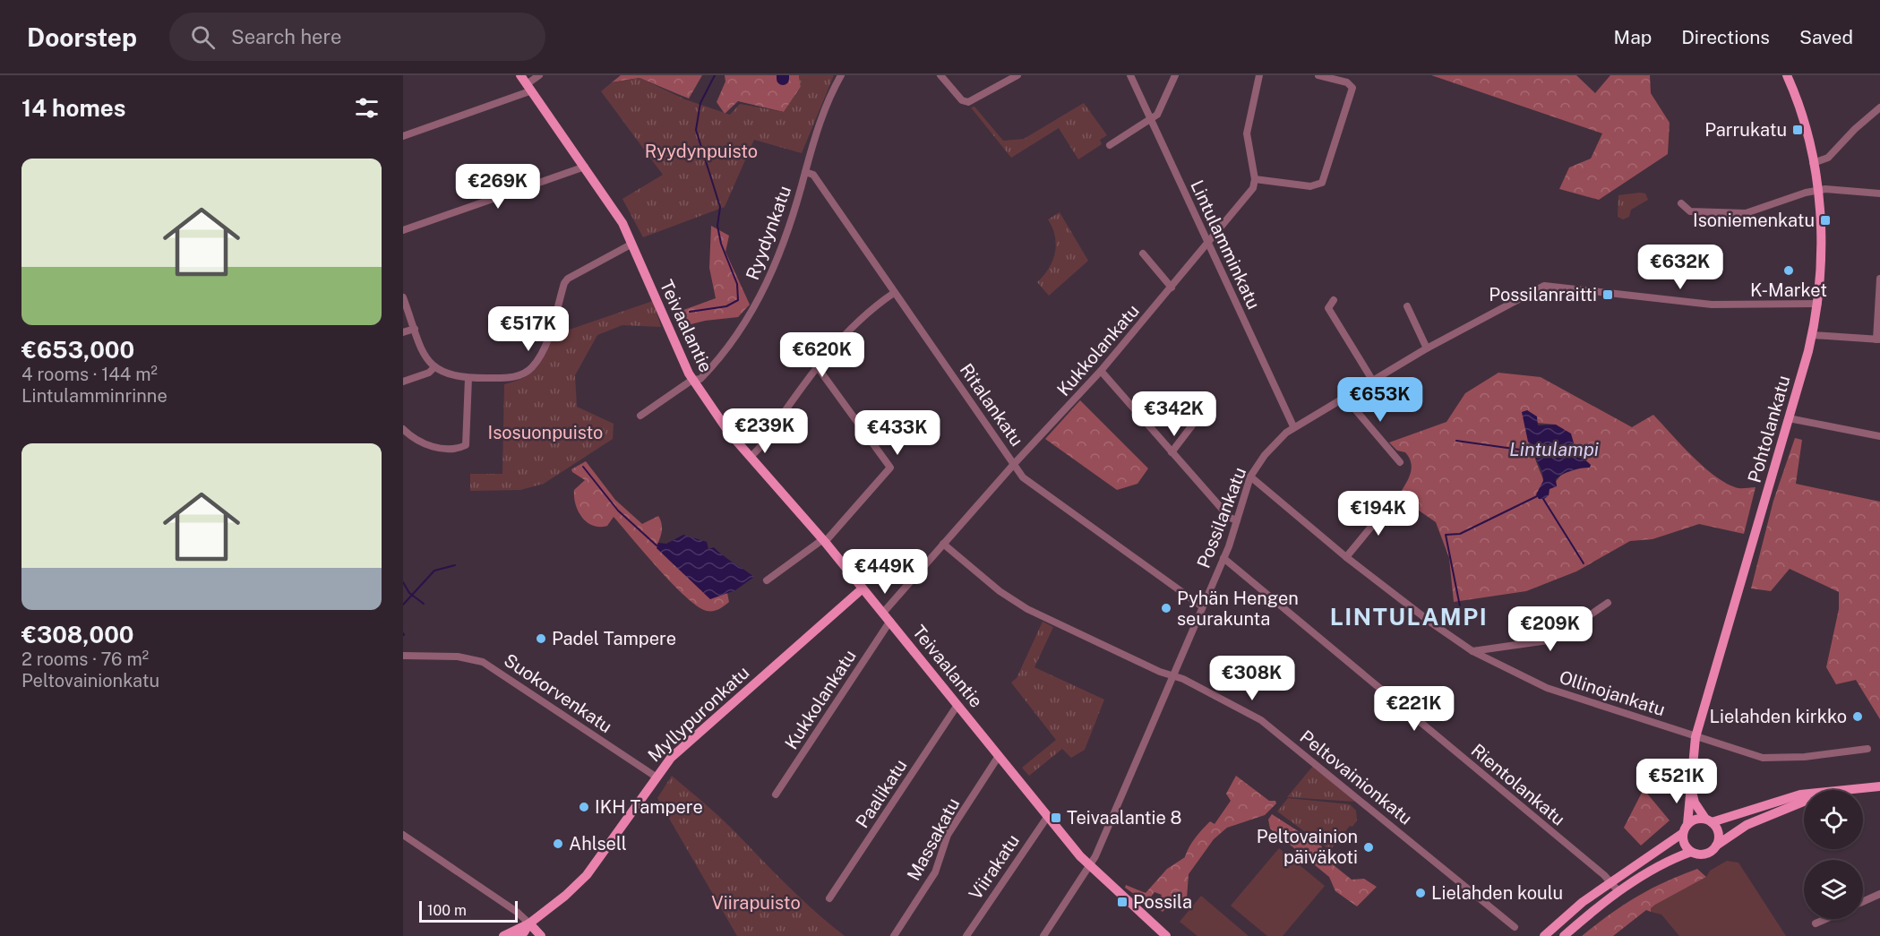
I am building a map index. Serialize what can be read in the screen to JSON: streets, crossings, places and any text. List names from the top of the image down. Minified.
{"streets":{"main road":["Teivaalantie","Pohtolankatu","Myllypuronkatu"],"street":["Ryydynkatu","Lintulamminkatu","Kukkolankatu","Ritalankatu","Possilankatu","Suokorvenkatu","Ollinojankatu","Peltovainionkatu","Rientolankatu","Paalikatu","Massakatu","Viirakatu"]},"crossings":[["Ryydynkatu","Teivaalantie"],["Ryydynkatu","Ritalankatu"],["Lintulamminkatu","Kukkolankatu"],["Lintulamminkatu","Possilankatu"],["Teivaalantie","Kukkolankatu"],["Teivaalantie","Possilankatu"],["Teivaalantie","Myllypuronkatu"],["Teivaalantie","Paalikatu"],["Teivaalantie","Massakatu"],["Teivaalantie","Viirakatu"],["Kukkolankatu","Ritalankatu"],["Kukkolankatu","Peltovainionkatu"],["Ritalankatu","Possilankatu"],["Pohtolankatu","Possilankatu"],["Pohtolankatu","Ollinojankatu"],["Possilankatu","Ollinojankatu"],["Possilankatu","Peltovainionkatu"],["Possilankatu","Rientolankatu"],["Suokorvenkatu","Myllypuronkatu"]],"districts":["LINTULAMPI"],"water":["Lintulampi"],"parks":["Ryydynpuisto","Isosuonpuisto","Viirapuisto"],"places":{"transit":["Parrukatu","Isoniemenkatu","Possilanraitti","Teivaalantie 8","Possila"],"other":["K-Market","Pyhän Hengen seurakunta","Padel Tampere","Lielahden kirkko","IKH Tampere","Ahlsell","Peltovainion päiväkoti","Lielahden koulu"]},"scale_bar":"100 m","page":{"header":"Doorstep","search":"Search here","nav":["Map","Directions","Saved"],"heading":"14 homes","list":[{"name":"€653,000","note":"4 rooms · 144 m² · Lintulamminrinne"},{"name":"€308,000","note":"2 rooms · 76 m² · Peltovainionkatu"}],"price":["€269K","€632K","€517K","€620K","€653K","€342K","€239K","€433K","€194K","€449K","€209K","€308K","€221K","€521K"],"scale":"100 m"}}
